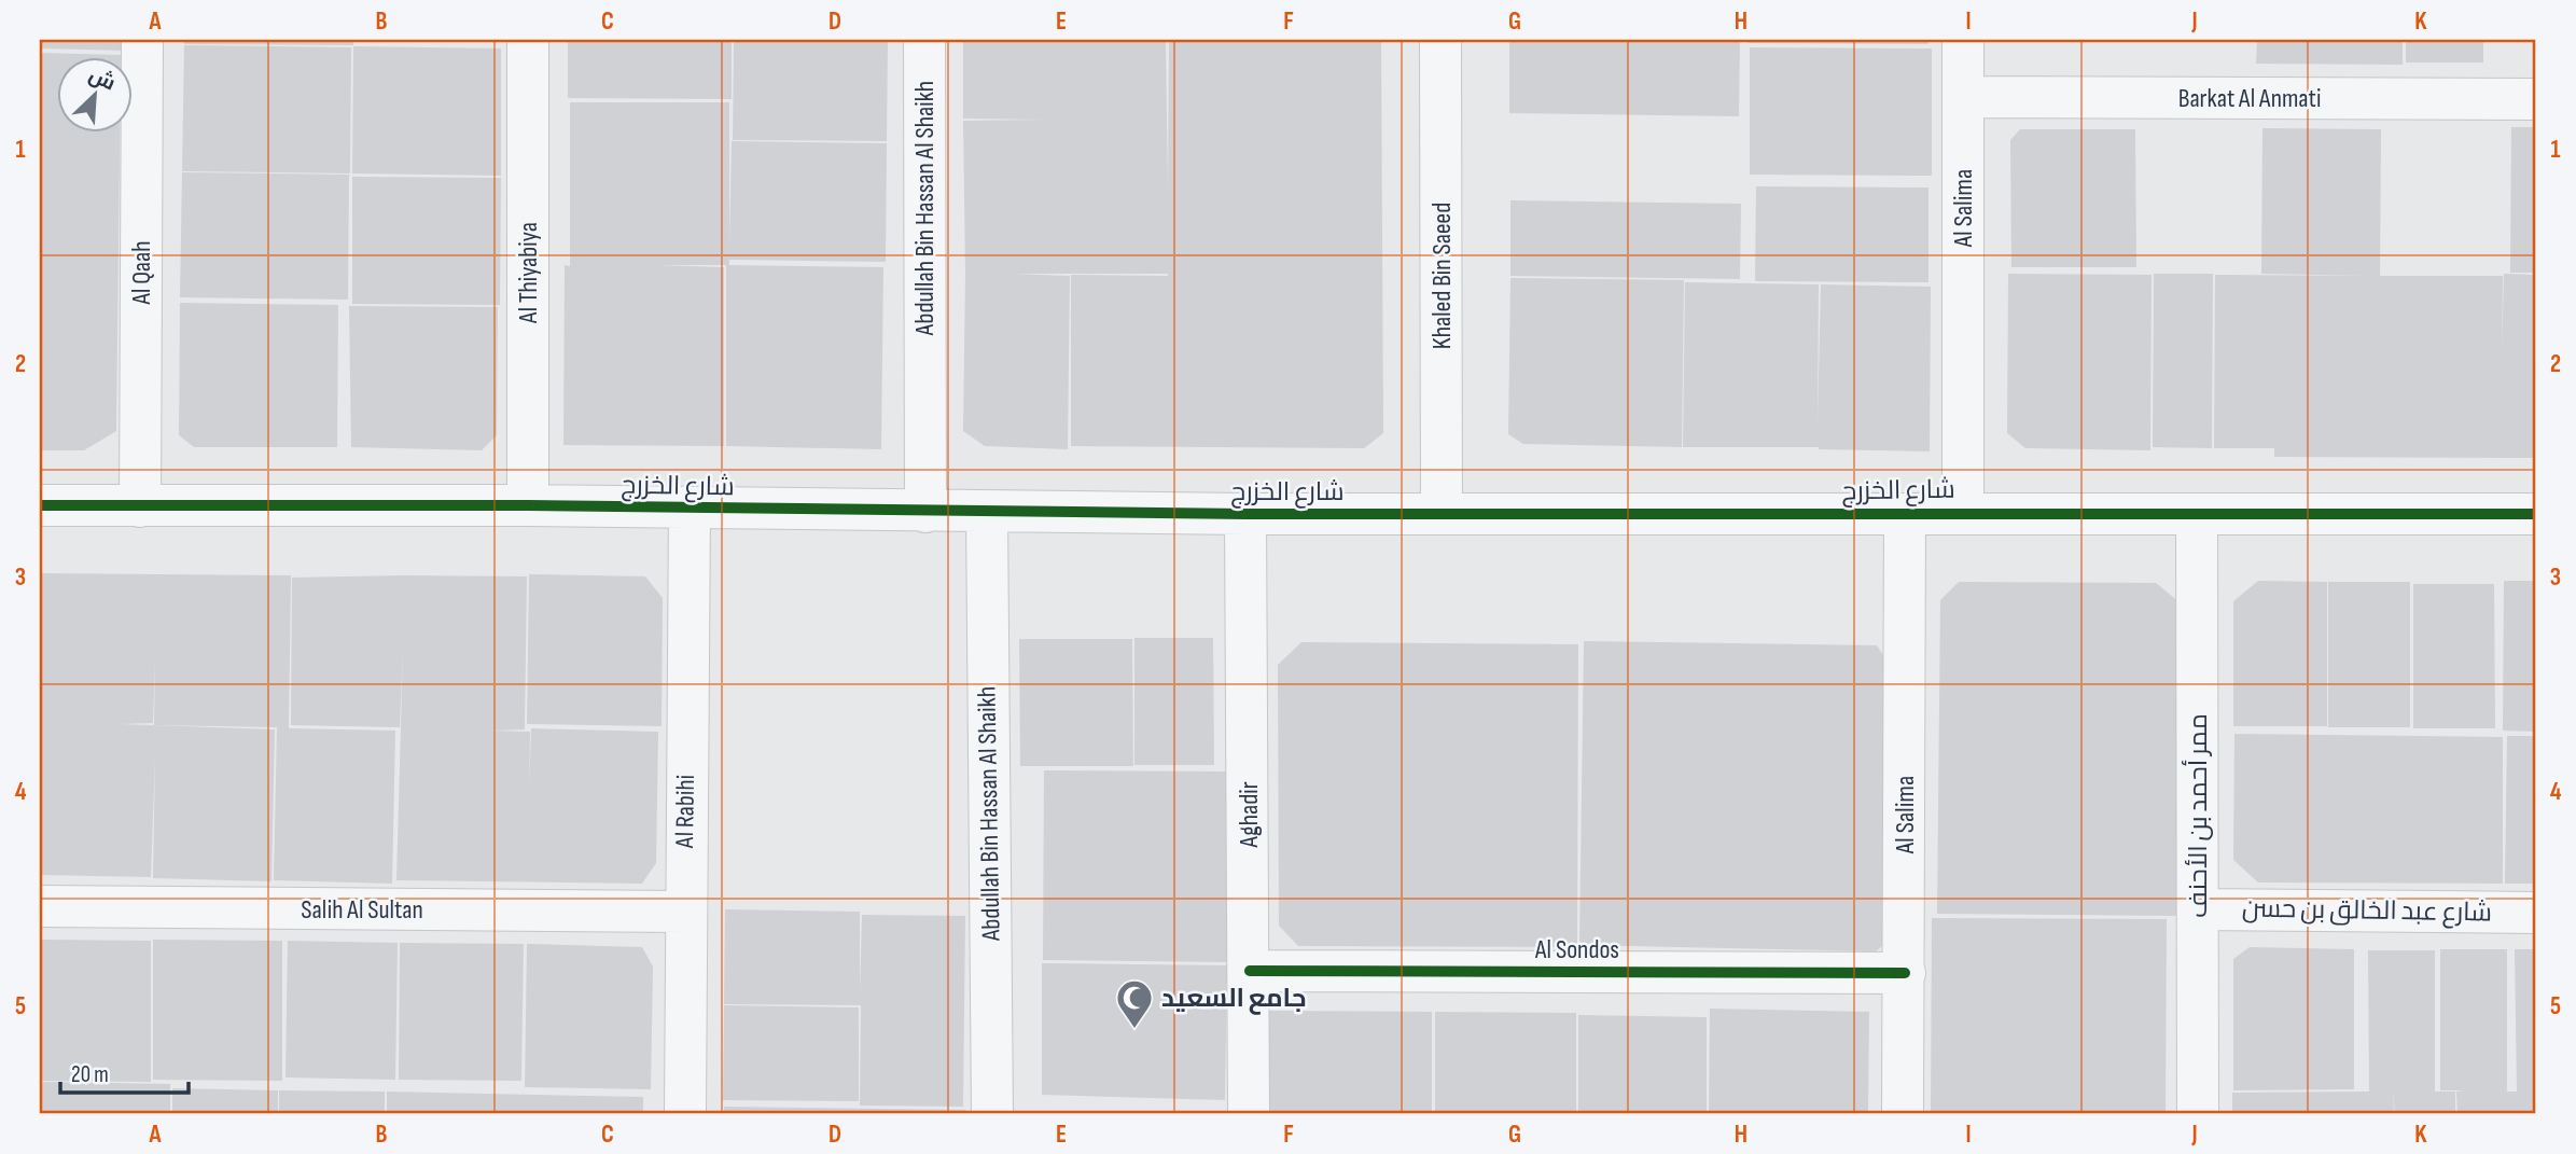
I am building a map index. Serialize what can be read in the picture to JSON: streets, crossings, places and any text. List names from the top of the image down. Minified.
{"streets":{"street":["Barkat Al Anmati","Abdullah Bin Hassan Al Shaikh","Al Salima","Al Qaah","Al Thiyabiya","Khaled Bin Saeed","شارع الخزرج","Al Rabihi","Aghadir","ممر أحمد بن الأحنف","Salih Al Sultan","شارع عبد الخالق بن حسن","Al Sondos"]},"crossings":[["Barkat Al Anmati","Al Salima"],["Abdullah Bin Hassan Al Shaikh","شارع الخزرج"],["Al Salima","شارع الخزرج"],["Al Salima","Al Sondos"],["Al Qaah","شارع الخزرج"],["Al Thiyabiya","شارع الخزرج"],["Khaled Bin Saeed","شارع الخزرج"],["شارع الخزرج","Al Rabihi"],["شارع الخزرج","Aghadir"],["شارع الخزرج","ممر أحمد بن الأحنف"],["Al Rabihi","Salih Al Sultan"],["Aghadir","Al Sondos"],["ممر أحمد بن الأحنف","شارع عبد الخالق بن حسن"]],"places":{"mosque":["جامع السعيد"]},"scale_bar":"20 m","north":"top right","grid":{"columns":["A","B","C","D","E","F","G","H","I","J","K"],"rows":["1","2","3","4","5"]}}
